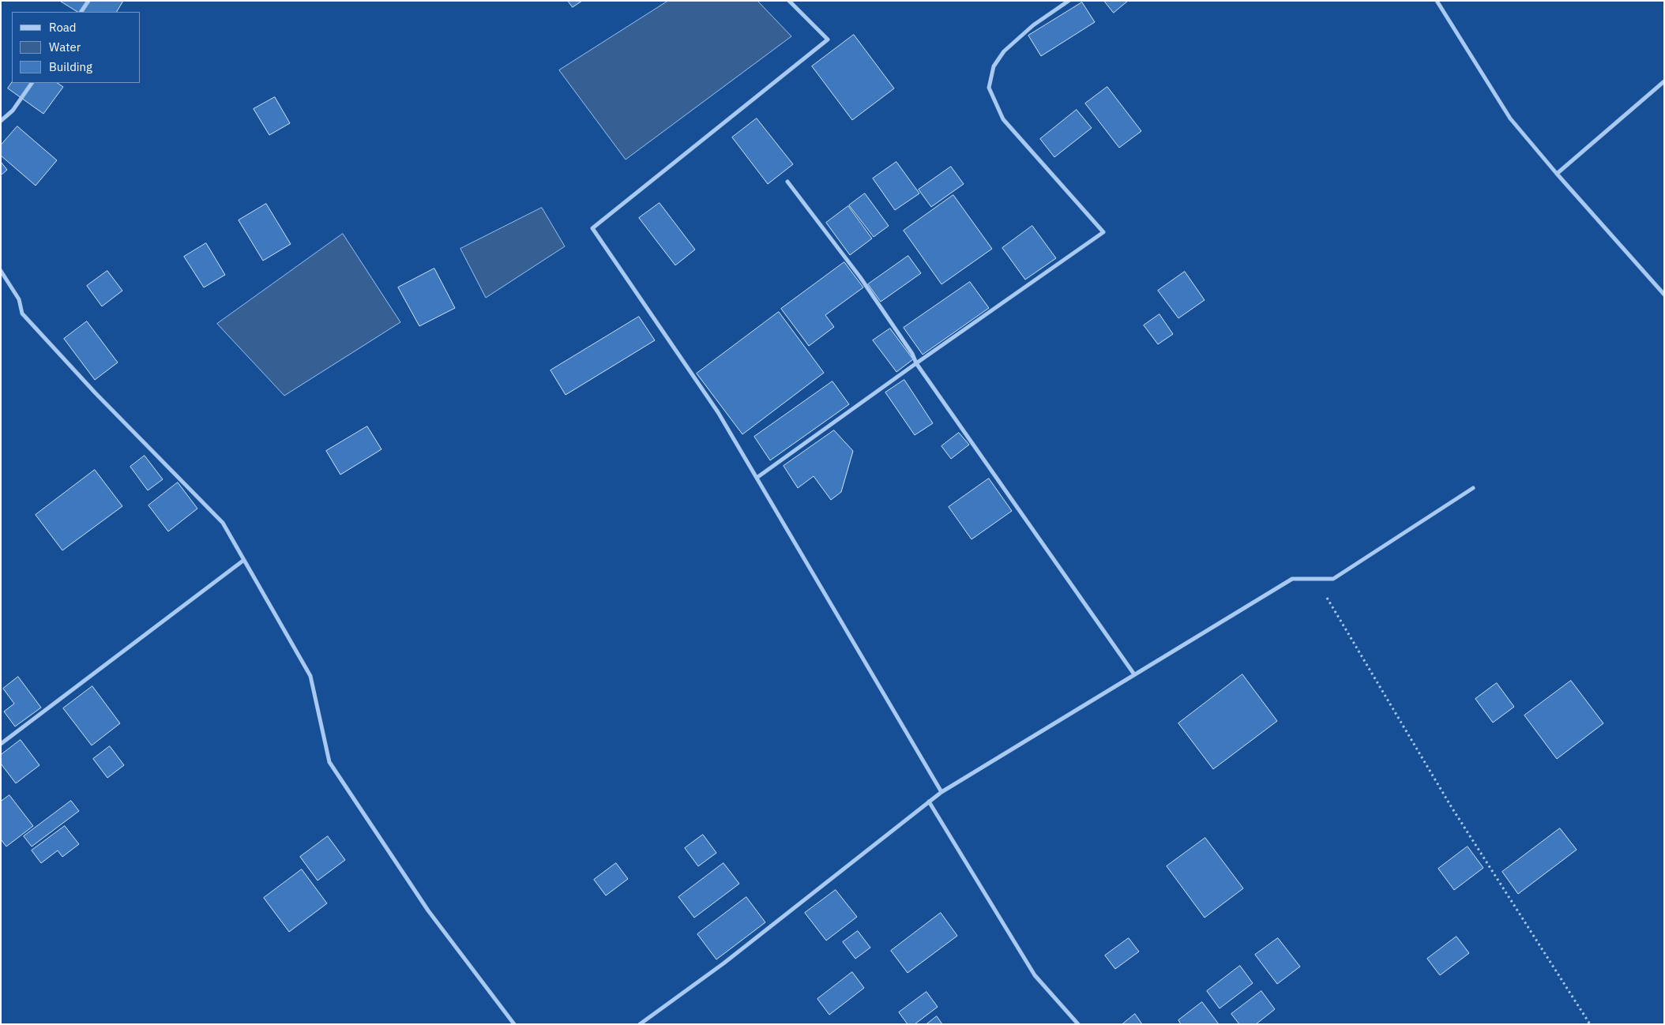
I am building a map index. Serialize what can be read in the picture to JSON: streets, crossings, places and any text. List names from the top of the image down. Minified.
{"legend":["Road","Water","Building"]}
